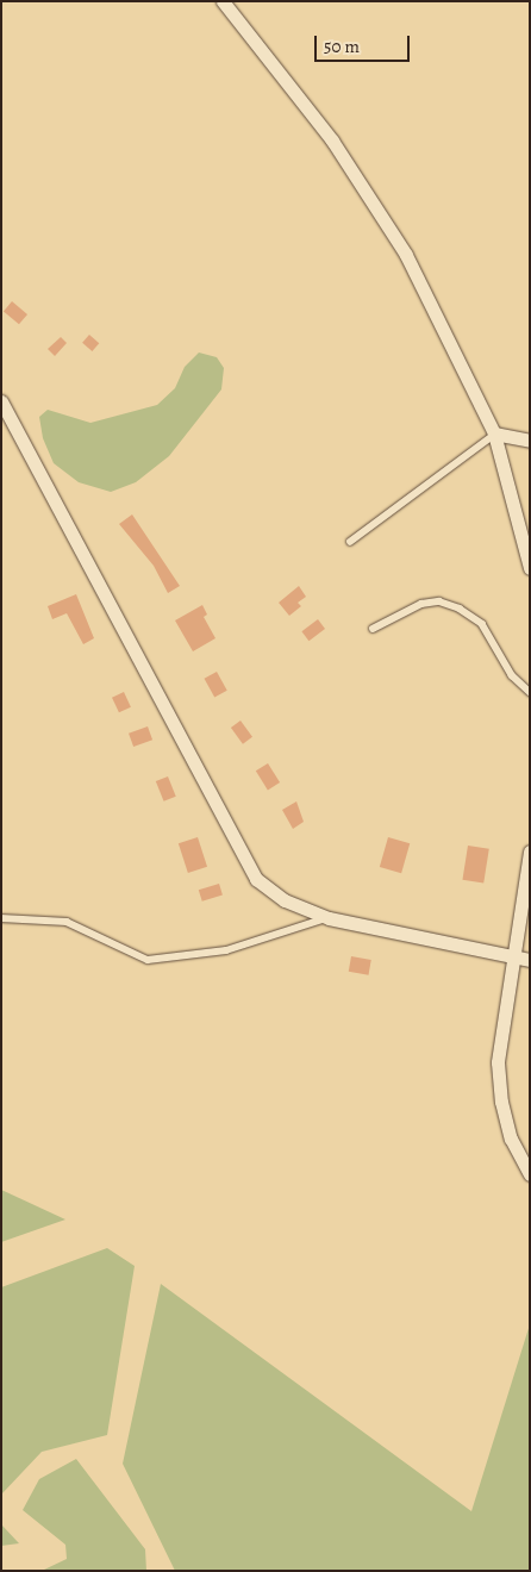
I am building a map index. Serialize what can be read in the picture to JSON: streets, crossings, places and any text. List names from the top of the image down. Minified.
{"scale_bar":"50 m"}
